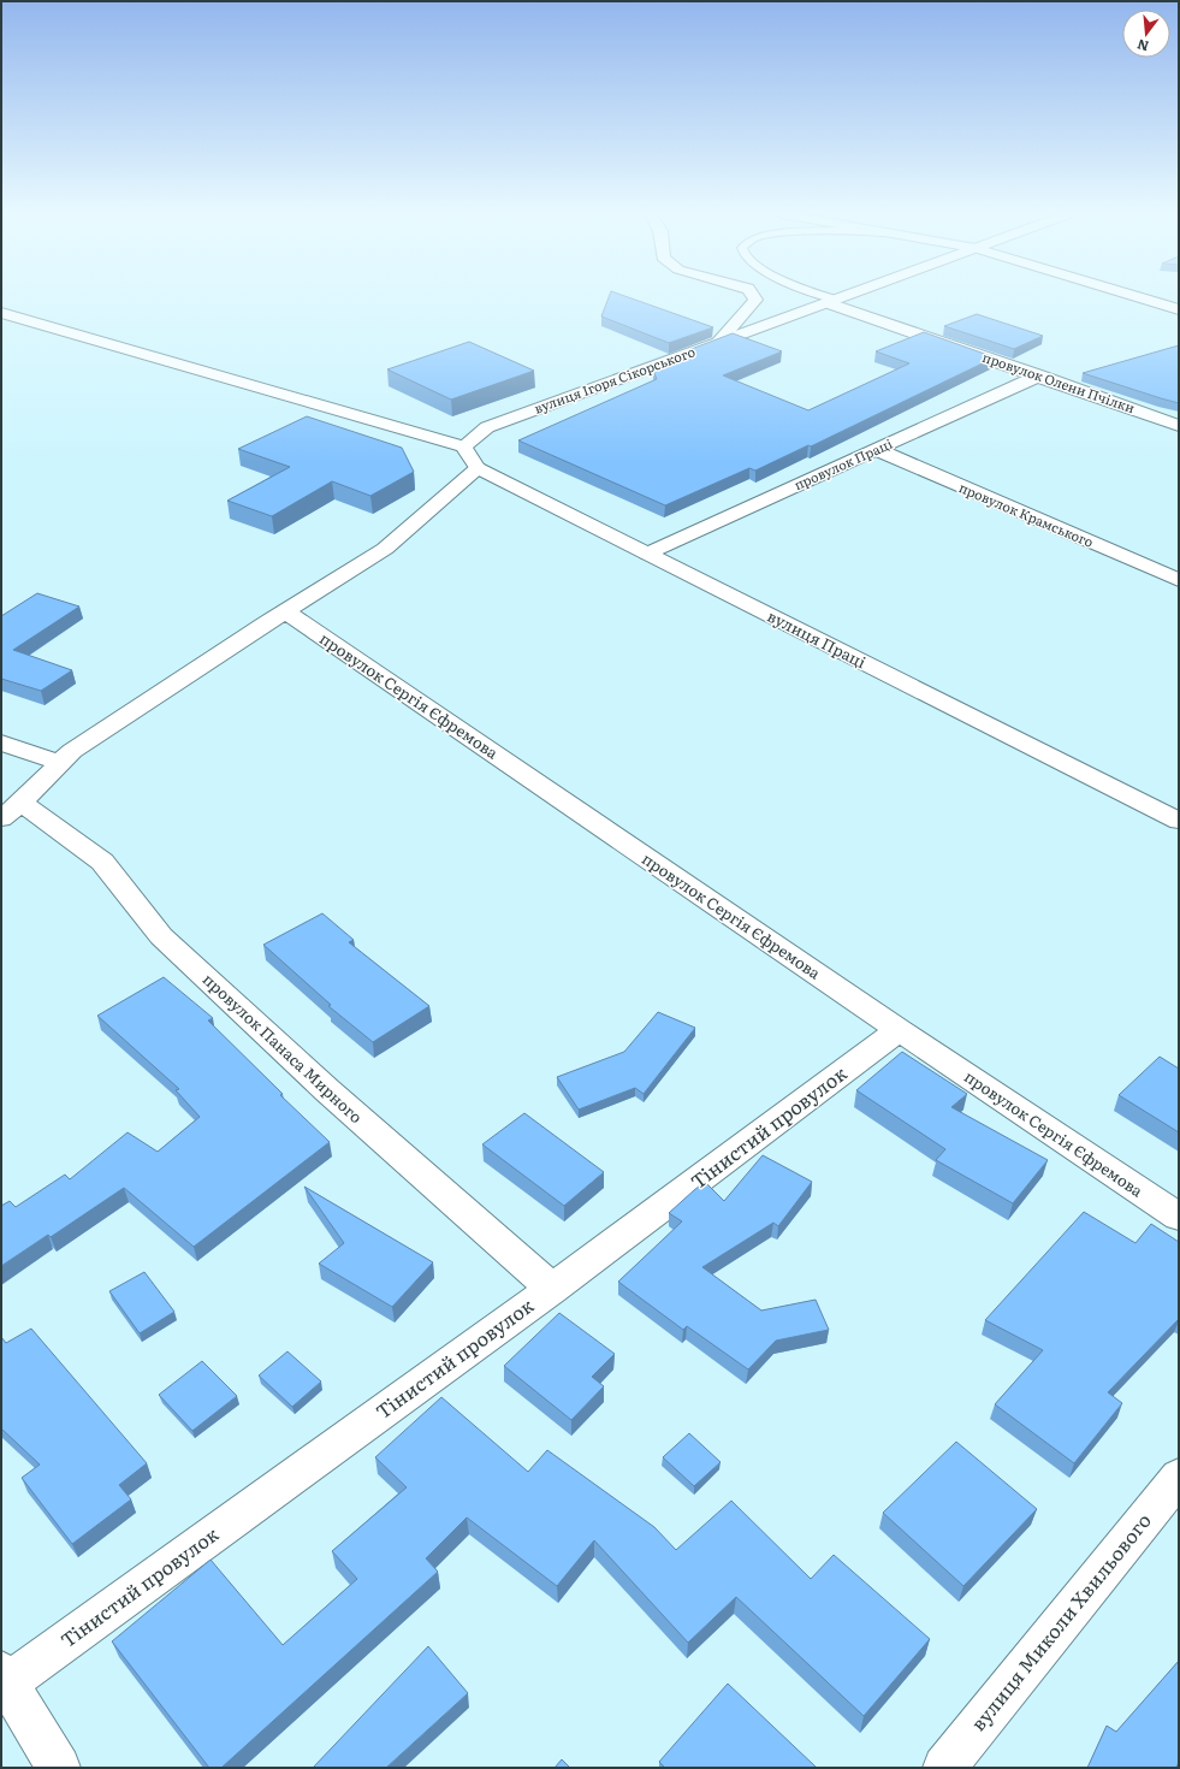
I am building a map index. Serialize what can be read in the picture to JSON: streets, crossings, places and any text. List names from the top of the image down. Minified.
{"streets":{"street":["вулиця Ігоря Сікорського","провулок Олени Пчілки","провулок Праці","провулок Крамського","вулиця Праці","провулок Сергія Єфремова","провулок Панаса Мирного","Тінистий провулок","вулиця Миколи Хвильового"]},"crossings":[["вулиця Ігоря Сікорського","провулок Олени Пчілки"],["вулиця Ігоря Сікорського","вулиця Праці"],["провулок Олени Пчілки","провулок Праці"],["провулок Праці","провулок Крамського"],["провулок Праці","вулиця Праці"],["провулок Сергія Єфремова","Тінистий провулок"],["провулок Панаса Мирного","Тінистий провулок"]],"north":"bottom"}
